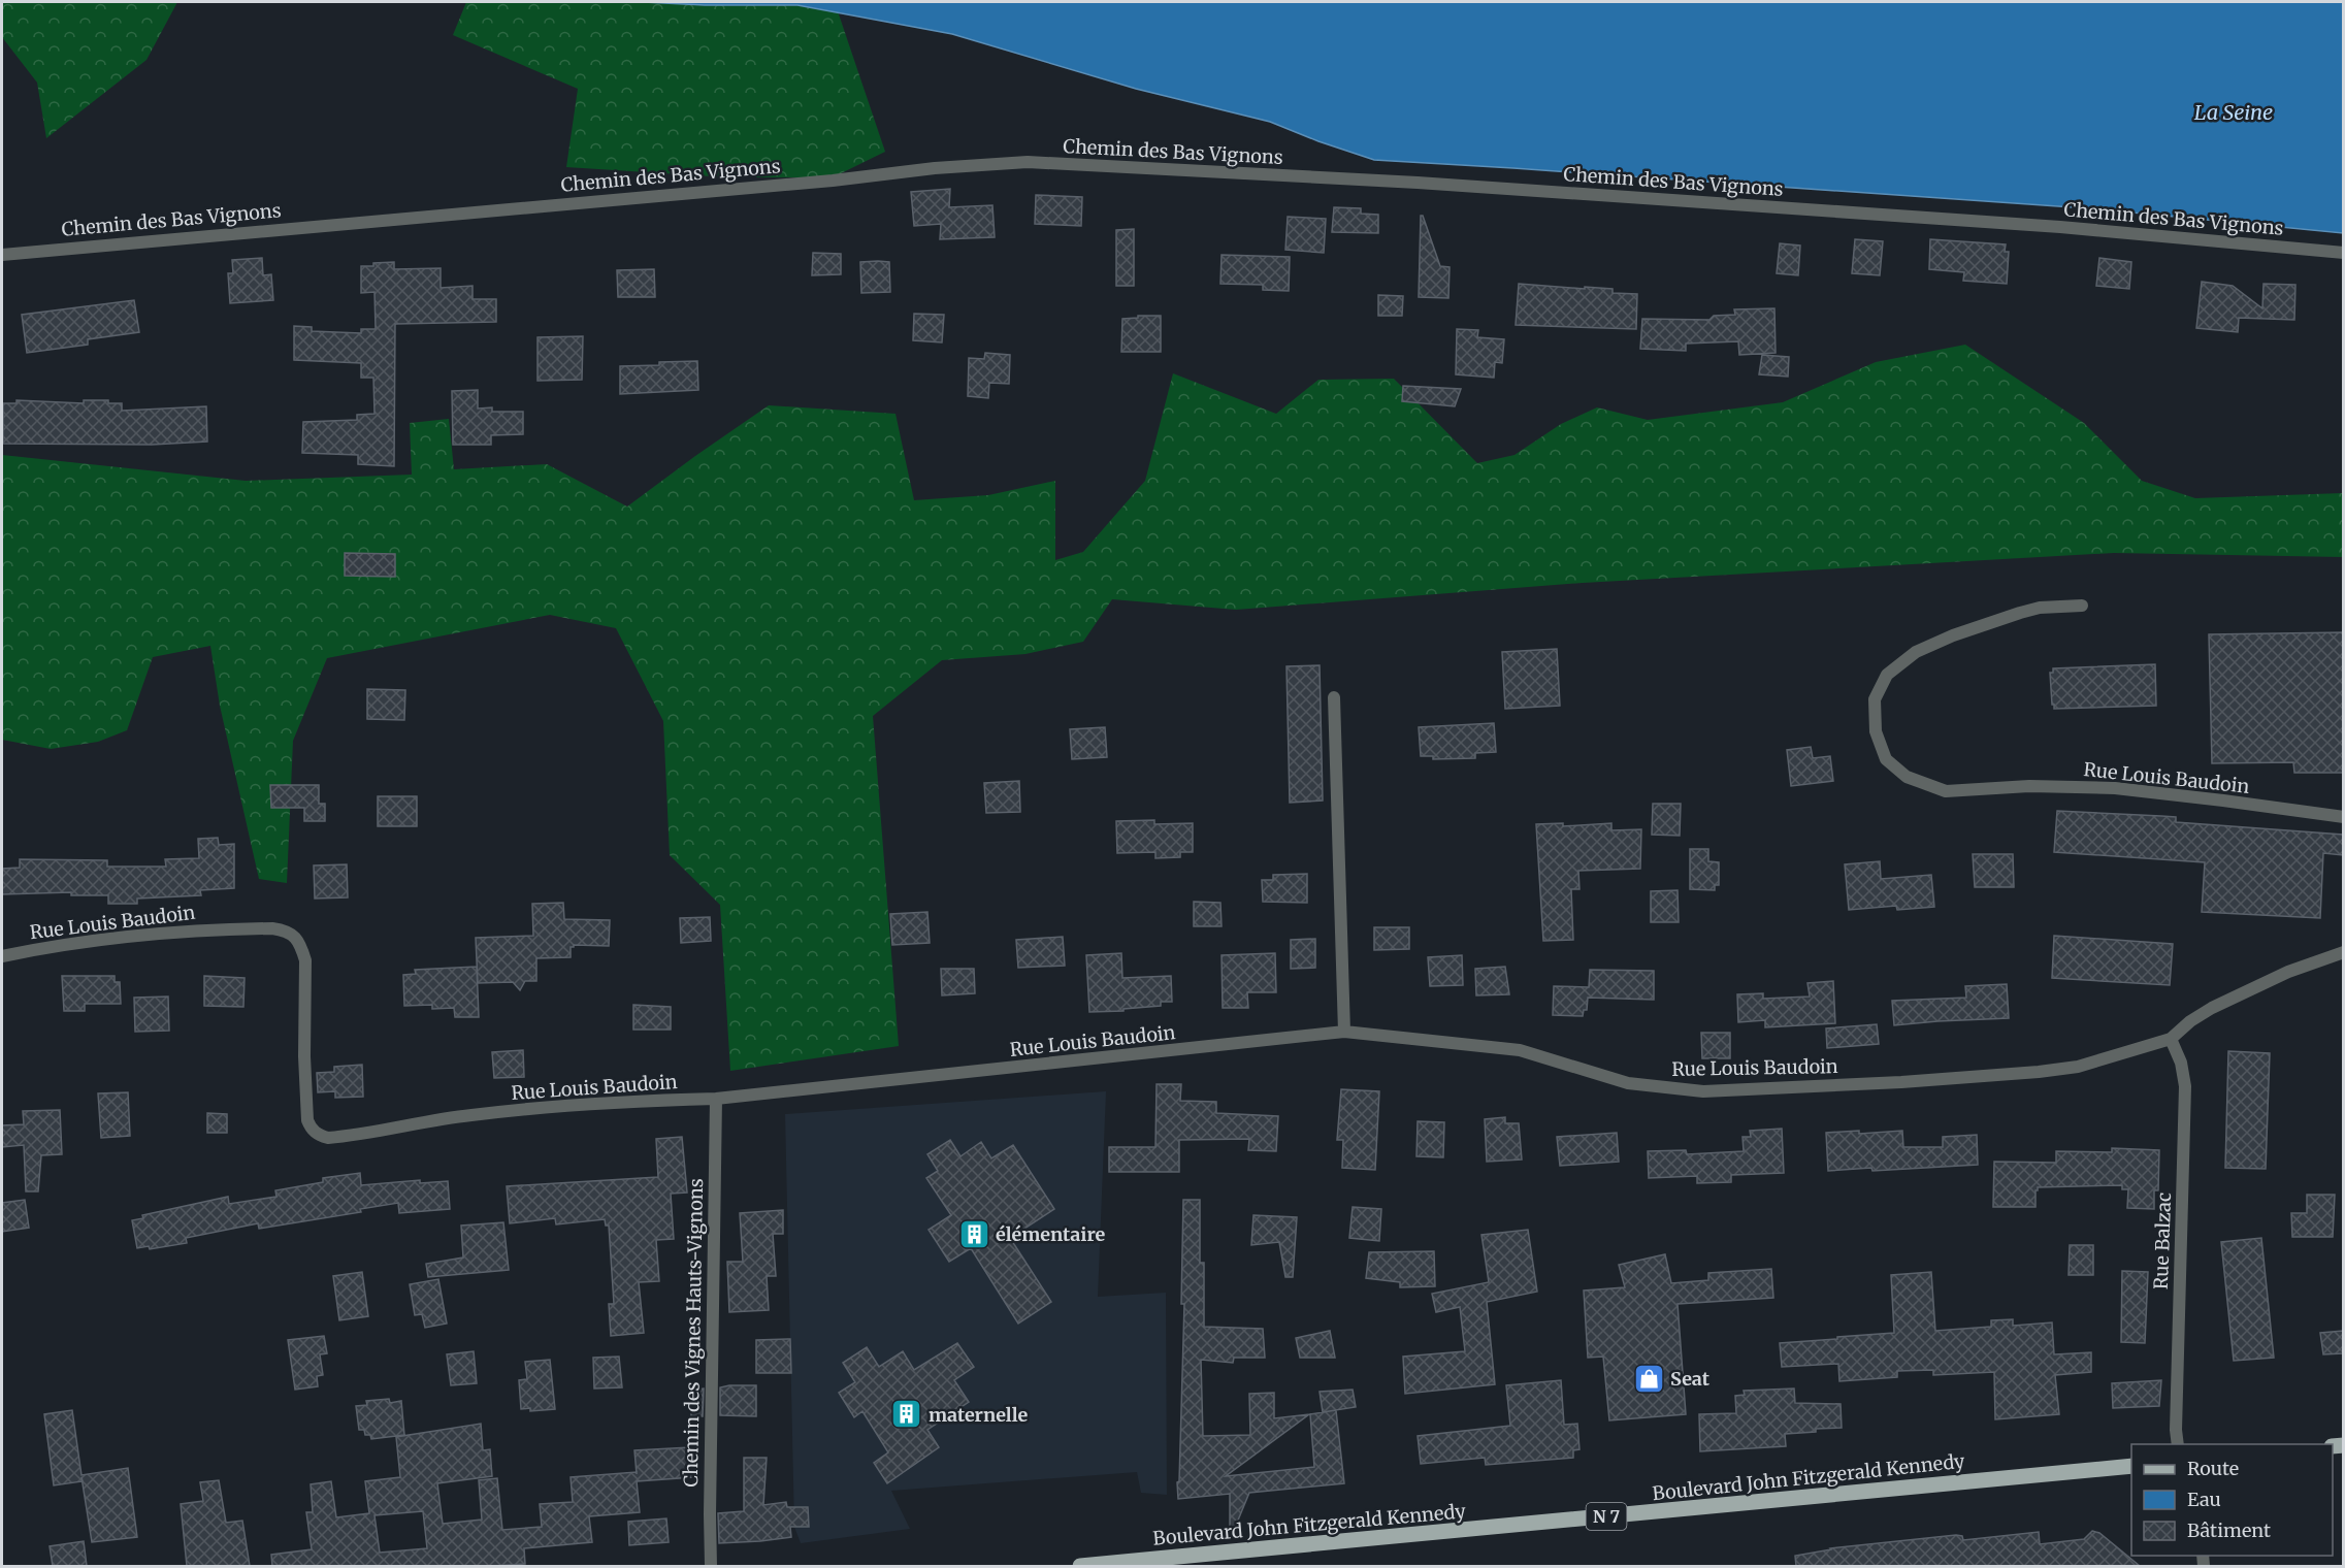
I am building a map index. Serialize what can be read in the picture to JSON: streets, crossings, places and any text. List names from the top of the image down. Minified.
{"streets":{"main road":["Boulevard John Fitzgerald Kennedy","N 7"],"street":["Chemin des Bas Vignons","Rue Louis Baudoin","Rue Balzac","Chemin des Vignes Hauts-Vignons"]},"crossings":[["Rue Louis Baudoin","Rue Balzac"],["Rue Louis Baudoin","Chemin des Vignes Hauts-Vignons"]],"water":["La Seine"],"places":{"building":["élémentaire","maternelle"],"shop":["Seat"]},"legend":["Route","Eau","Bâtiment"]}
